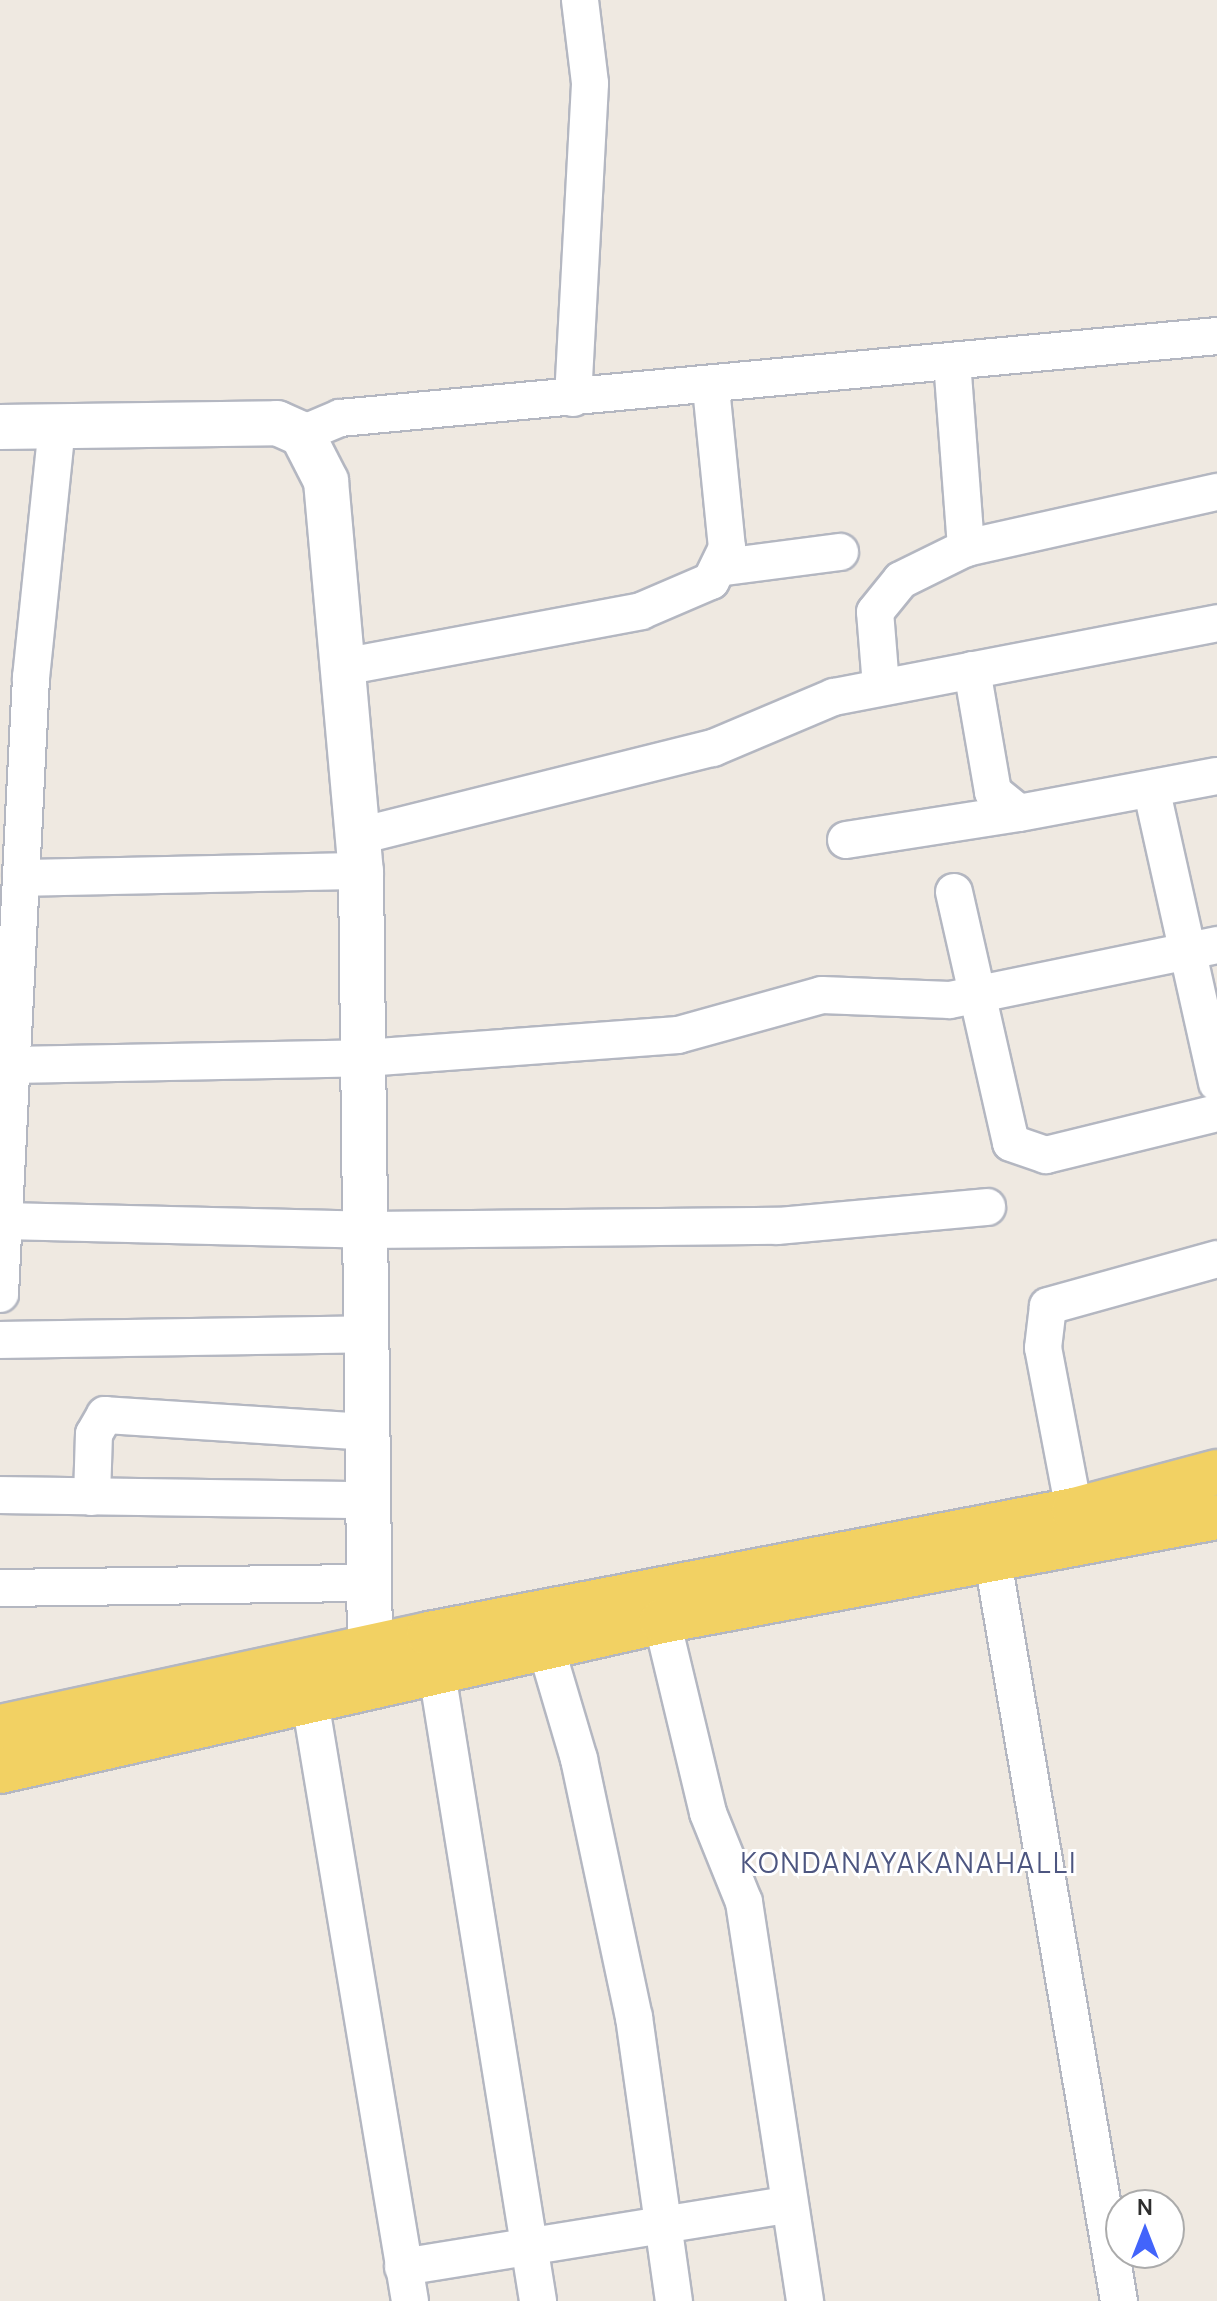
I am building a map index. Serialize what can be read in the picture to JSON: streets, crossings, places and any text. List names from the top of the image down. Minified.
{"districts":["KONDANAYAKANAHALLI"],"north":"top"}
